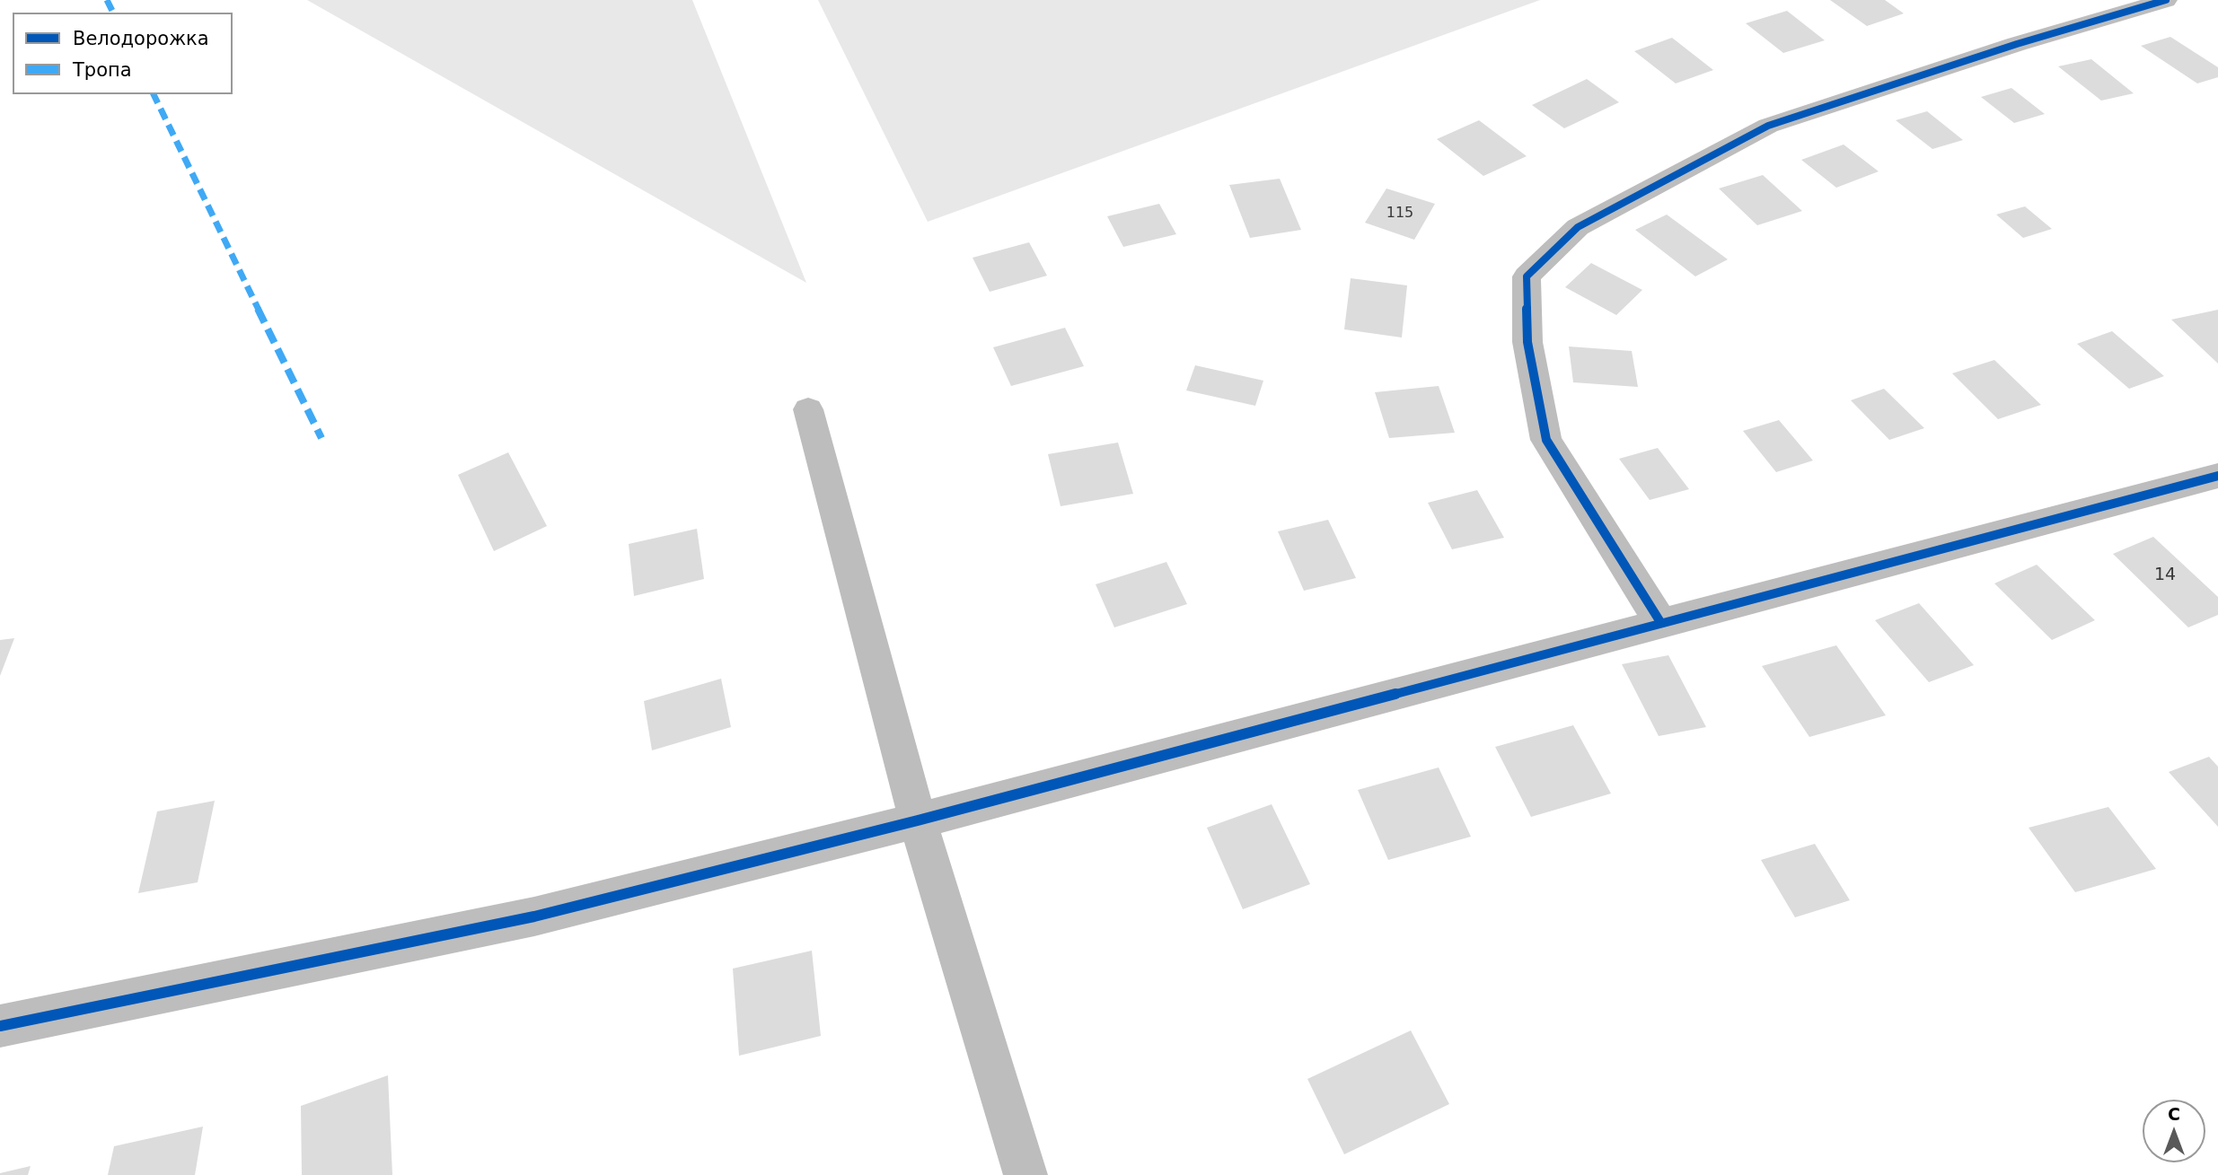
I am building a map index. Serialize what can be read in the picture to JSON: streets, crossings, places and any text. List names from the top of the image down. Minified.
{"house_numbers":["115","14"],"legend":["Велодорожка","Тропа"],"north":"top"}
